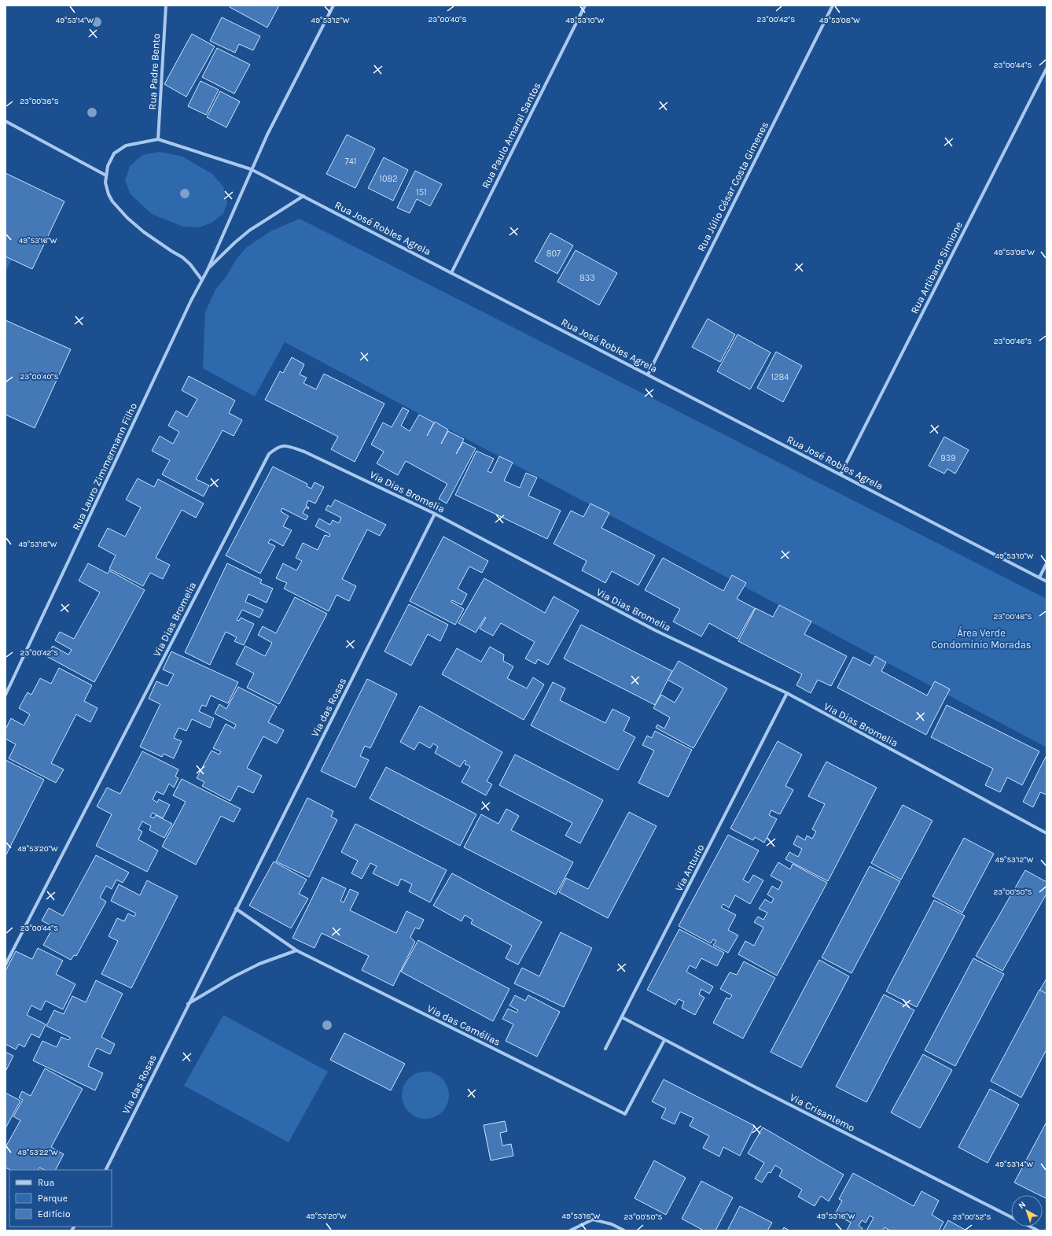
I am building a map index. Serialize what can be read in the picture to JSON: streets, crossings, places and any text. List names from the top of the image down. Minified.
{"streets":{"street":["Rua Padre Bento","Rua Paulo Amaral Santos","Rua Júlio César Costa Gimenes","Rua José Robles Agrela","Rua Artibano Simione","Rua Lauro Zimmermann Filho","Via Dias Bromelia","Via das Rosas","Via Anturio","Via das Camélias","Via Crisantemo"]},"crossings":[["Rua Padre Bento","Rua José Robles Agrela"],["Rua Paulo Amaral Santos","Rua José Robles Agrela"],["Rua Júlio César Costa Gimenes","Rua José Robles Agrela"],["Rua José Robles Agrela","Rua Artibano Simione"],["Rua José Robles Agrela","Rua Lauro Zimmermann Filho"],["Via Dias Bromelia","Via das Rosas"],["Via Dias Bromelia","Via Anturio"],["Via das Rosas","Via das Camélias"],["Via Anturio","Via Crisantemo"],["Via das Camélias","Via Crisantemo"]],"parks":["Área Verde Condomínio Moradas"],"house_numbers":["741","1082","151","807","833","1284","939"],"legend":["Rua","Parque","Edifício"],"north":"top left","coordinates":["23°00'40\"S","23°00'42\"S","49°53'14\"W","49°53'12\"W","49°53'10\"W","49°53'08\"W","23°00'44\"S","23°00'38\"S","49°53'16\"W","23°00'46\"S","49°53'18\"W","23°00'48\"S","49°53'20\"W","23°00'50\"S","49°53'22\"W","23°00'52\"S"]}
